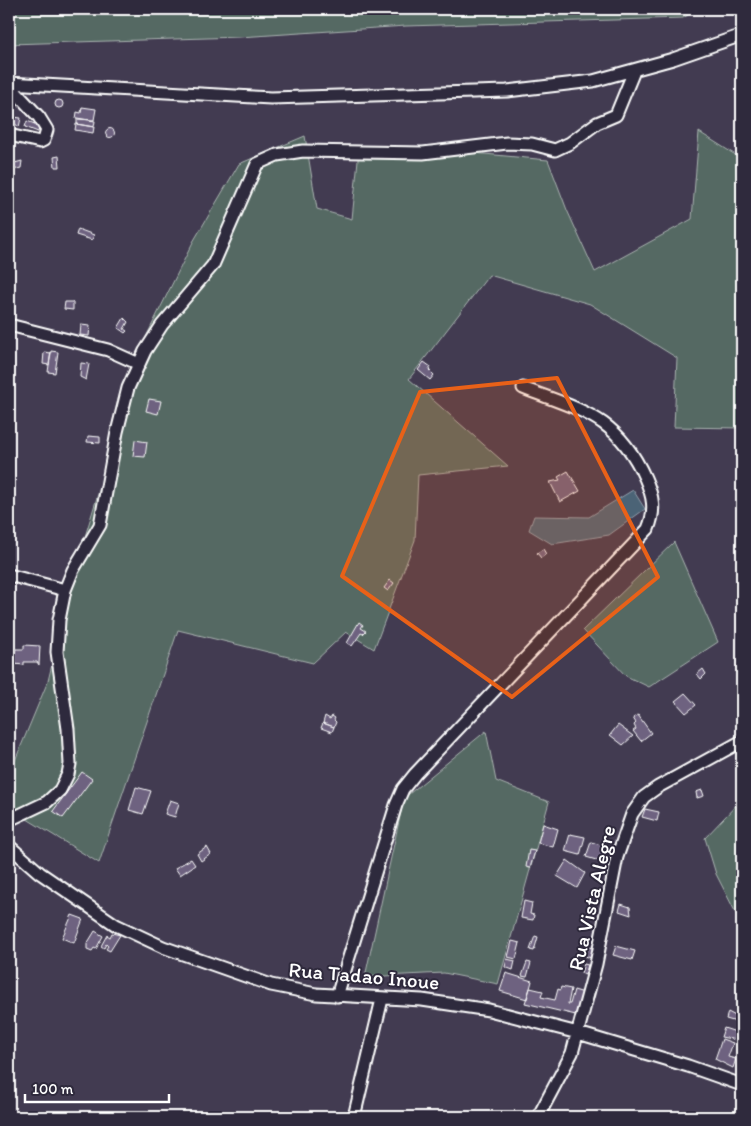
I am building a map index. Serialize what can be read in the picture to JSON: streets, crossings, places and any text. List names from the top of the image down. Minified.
{"streets":{"street":["Rua Vista Alegre","Rua Tadao Inoue"]},"crossings":[["Rua Vista Alegre","Rua Tadao Inoue"]],"scale_bar":"100 m"}
